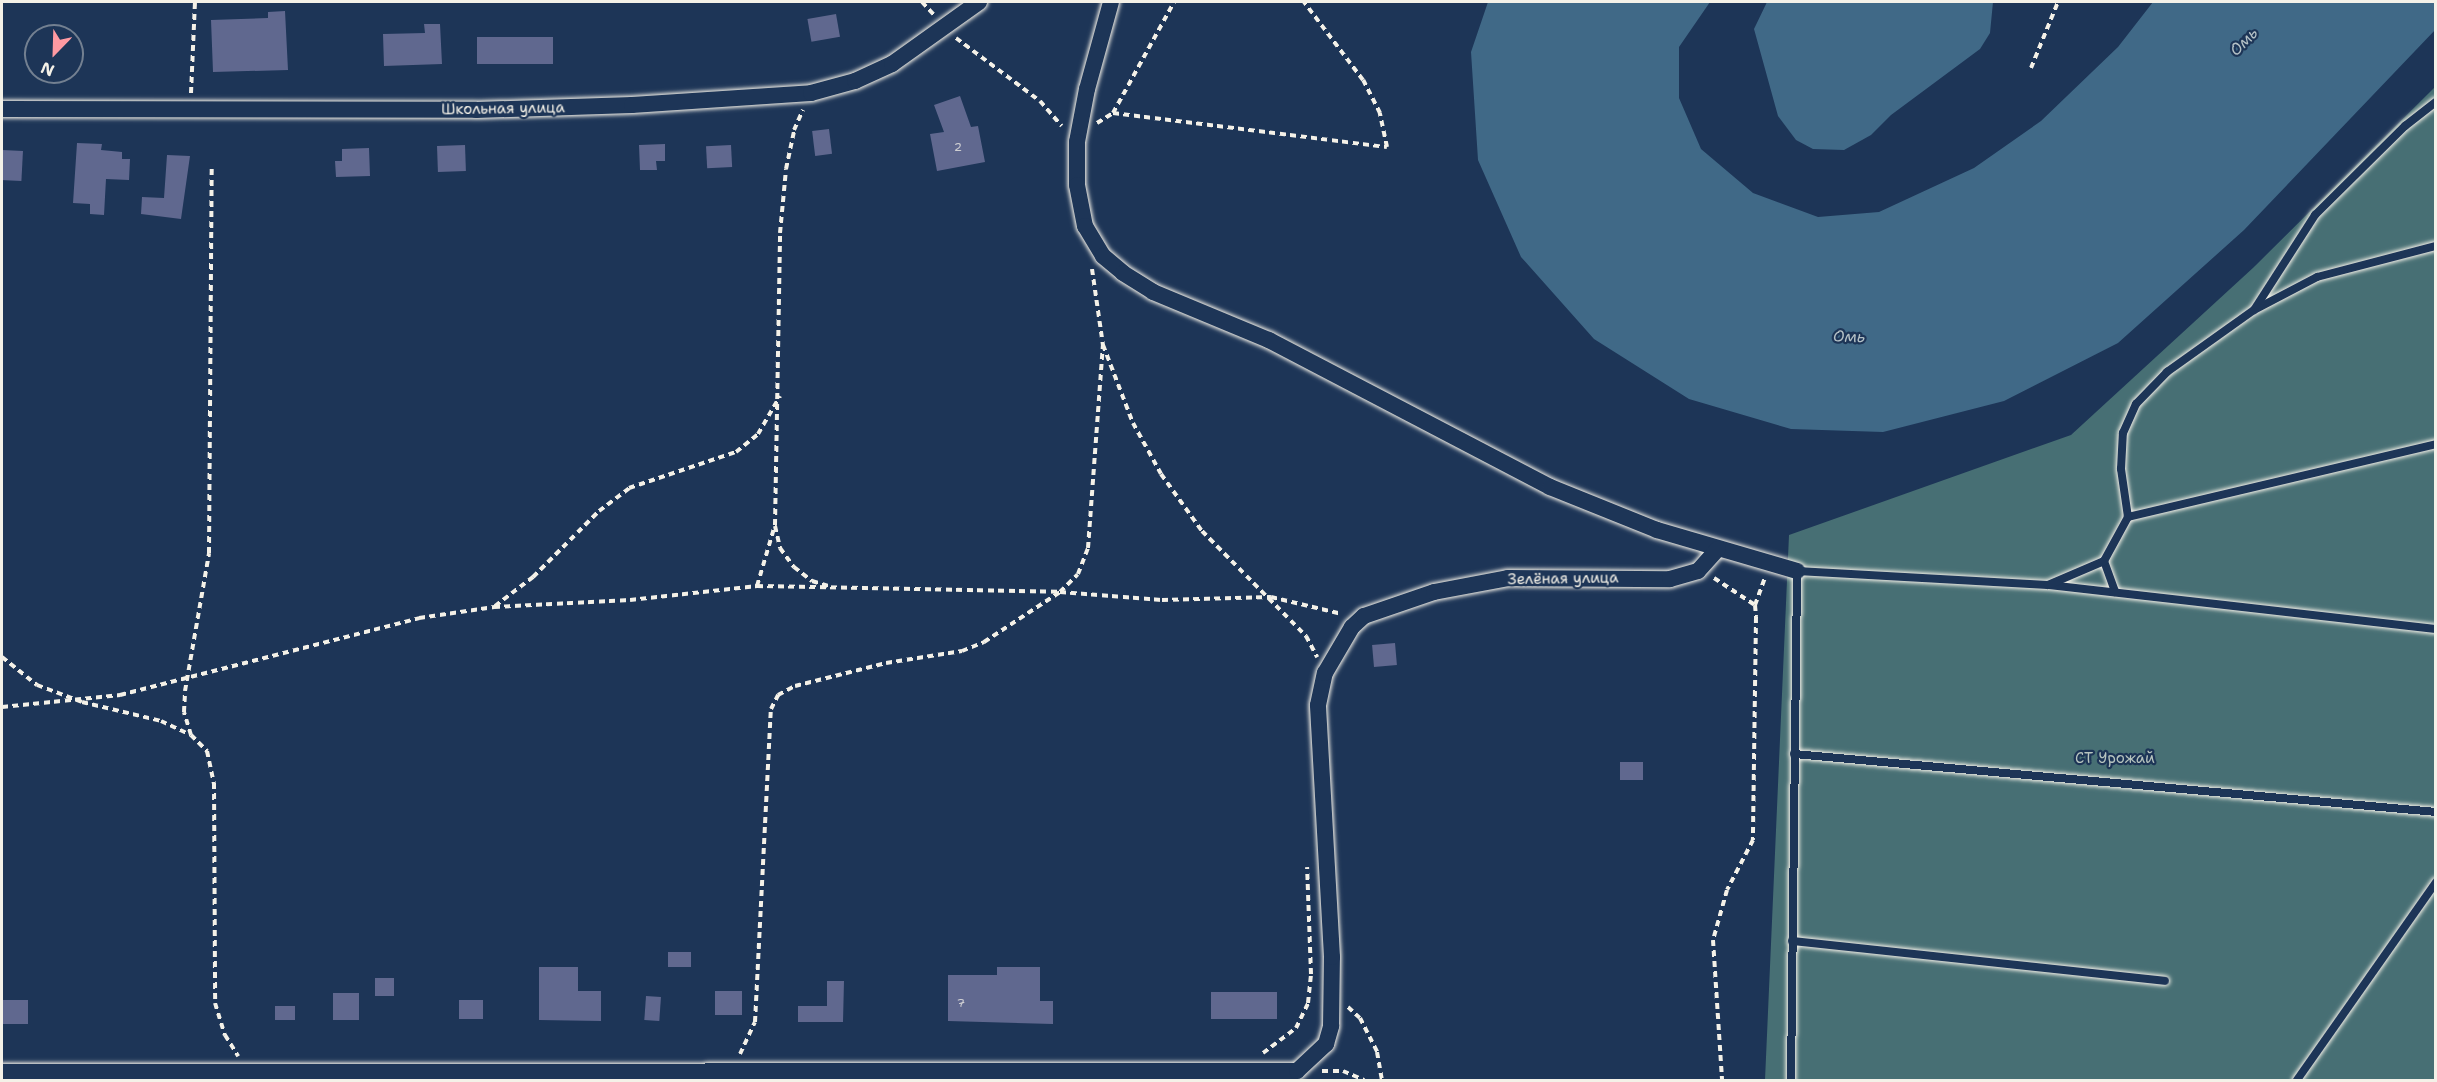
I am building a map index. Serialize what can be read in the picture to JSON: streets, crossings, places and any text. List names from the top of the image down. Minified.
{"streets":{"street":["Школьная улица","Зелёная улица"]},"water":["Омь"],"parks":["СТ Урожай"],"house_numbers":["2","7"],"north":"bottom left"}
